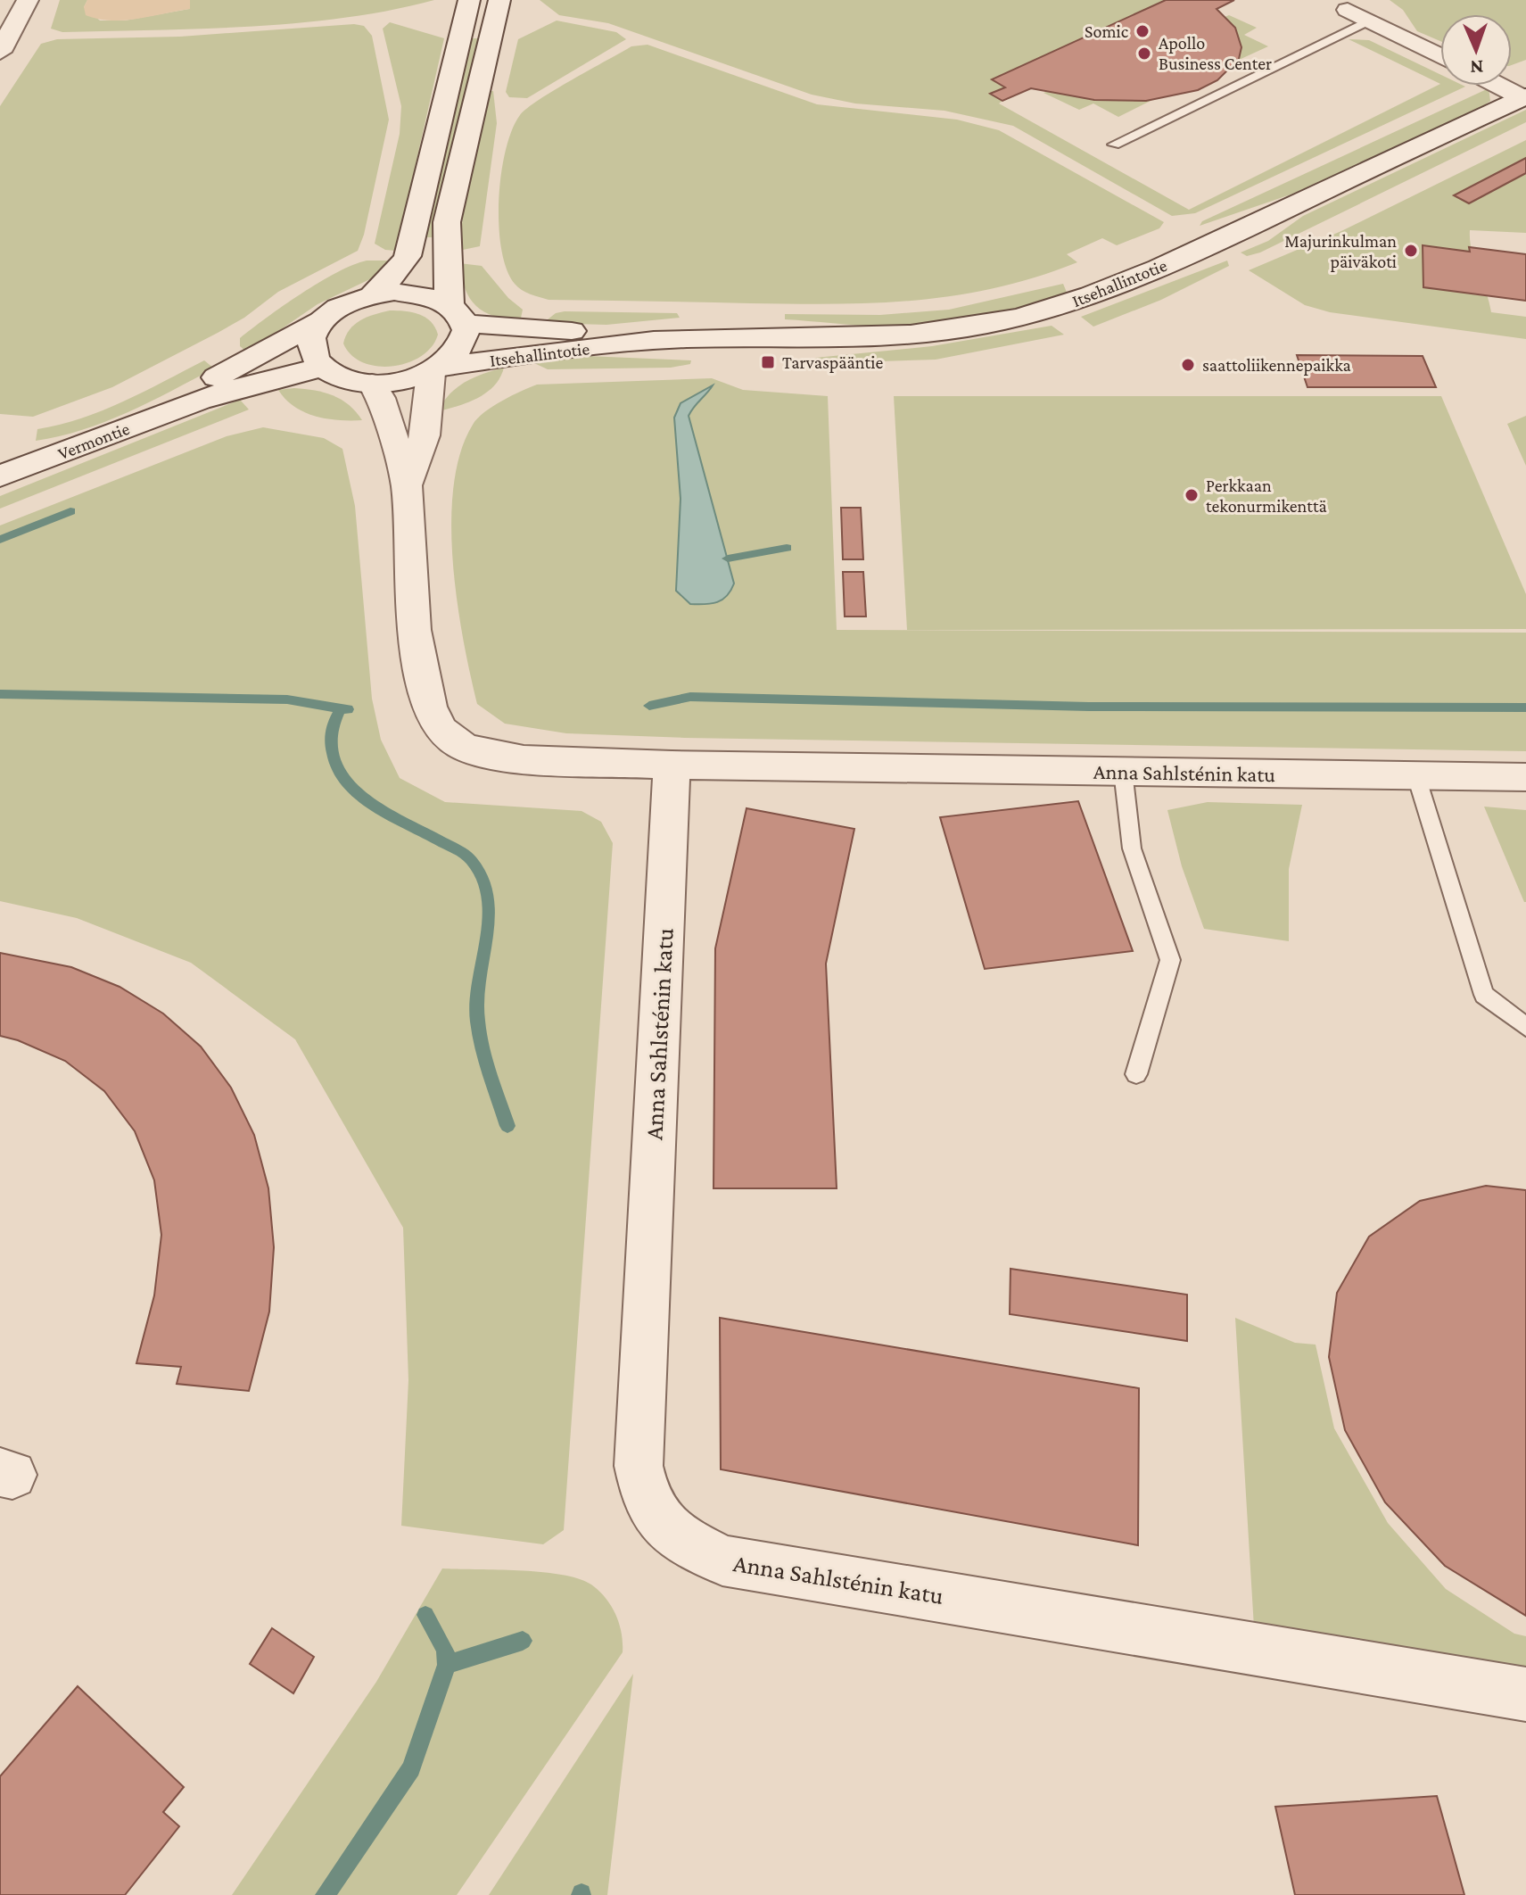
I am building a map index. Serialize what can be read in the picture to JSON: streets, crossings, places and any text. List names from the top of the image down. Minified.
{"streets":{"main road":["Itsehallintotie","Vermontie","Anna Sahlsténin katu"]},"crossings":[["Itsehallintotie","Vermontie"],["Itsehallintotie","Anna Sahlsténin katu"],["Vermontie","Anna Sahlsténin katu"]],"places":{"other":["Somic","Apollo Business Center","Majurinkulman päiväkoti","saattoliikennepaikka","Perkkaan tekonurmikenttä"],"transit":["Tarvaspääntie"]},"north":"bottom"}
